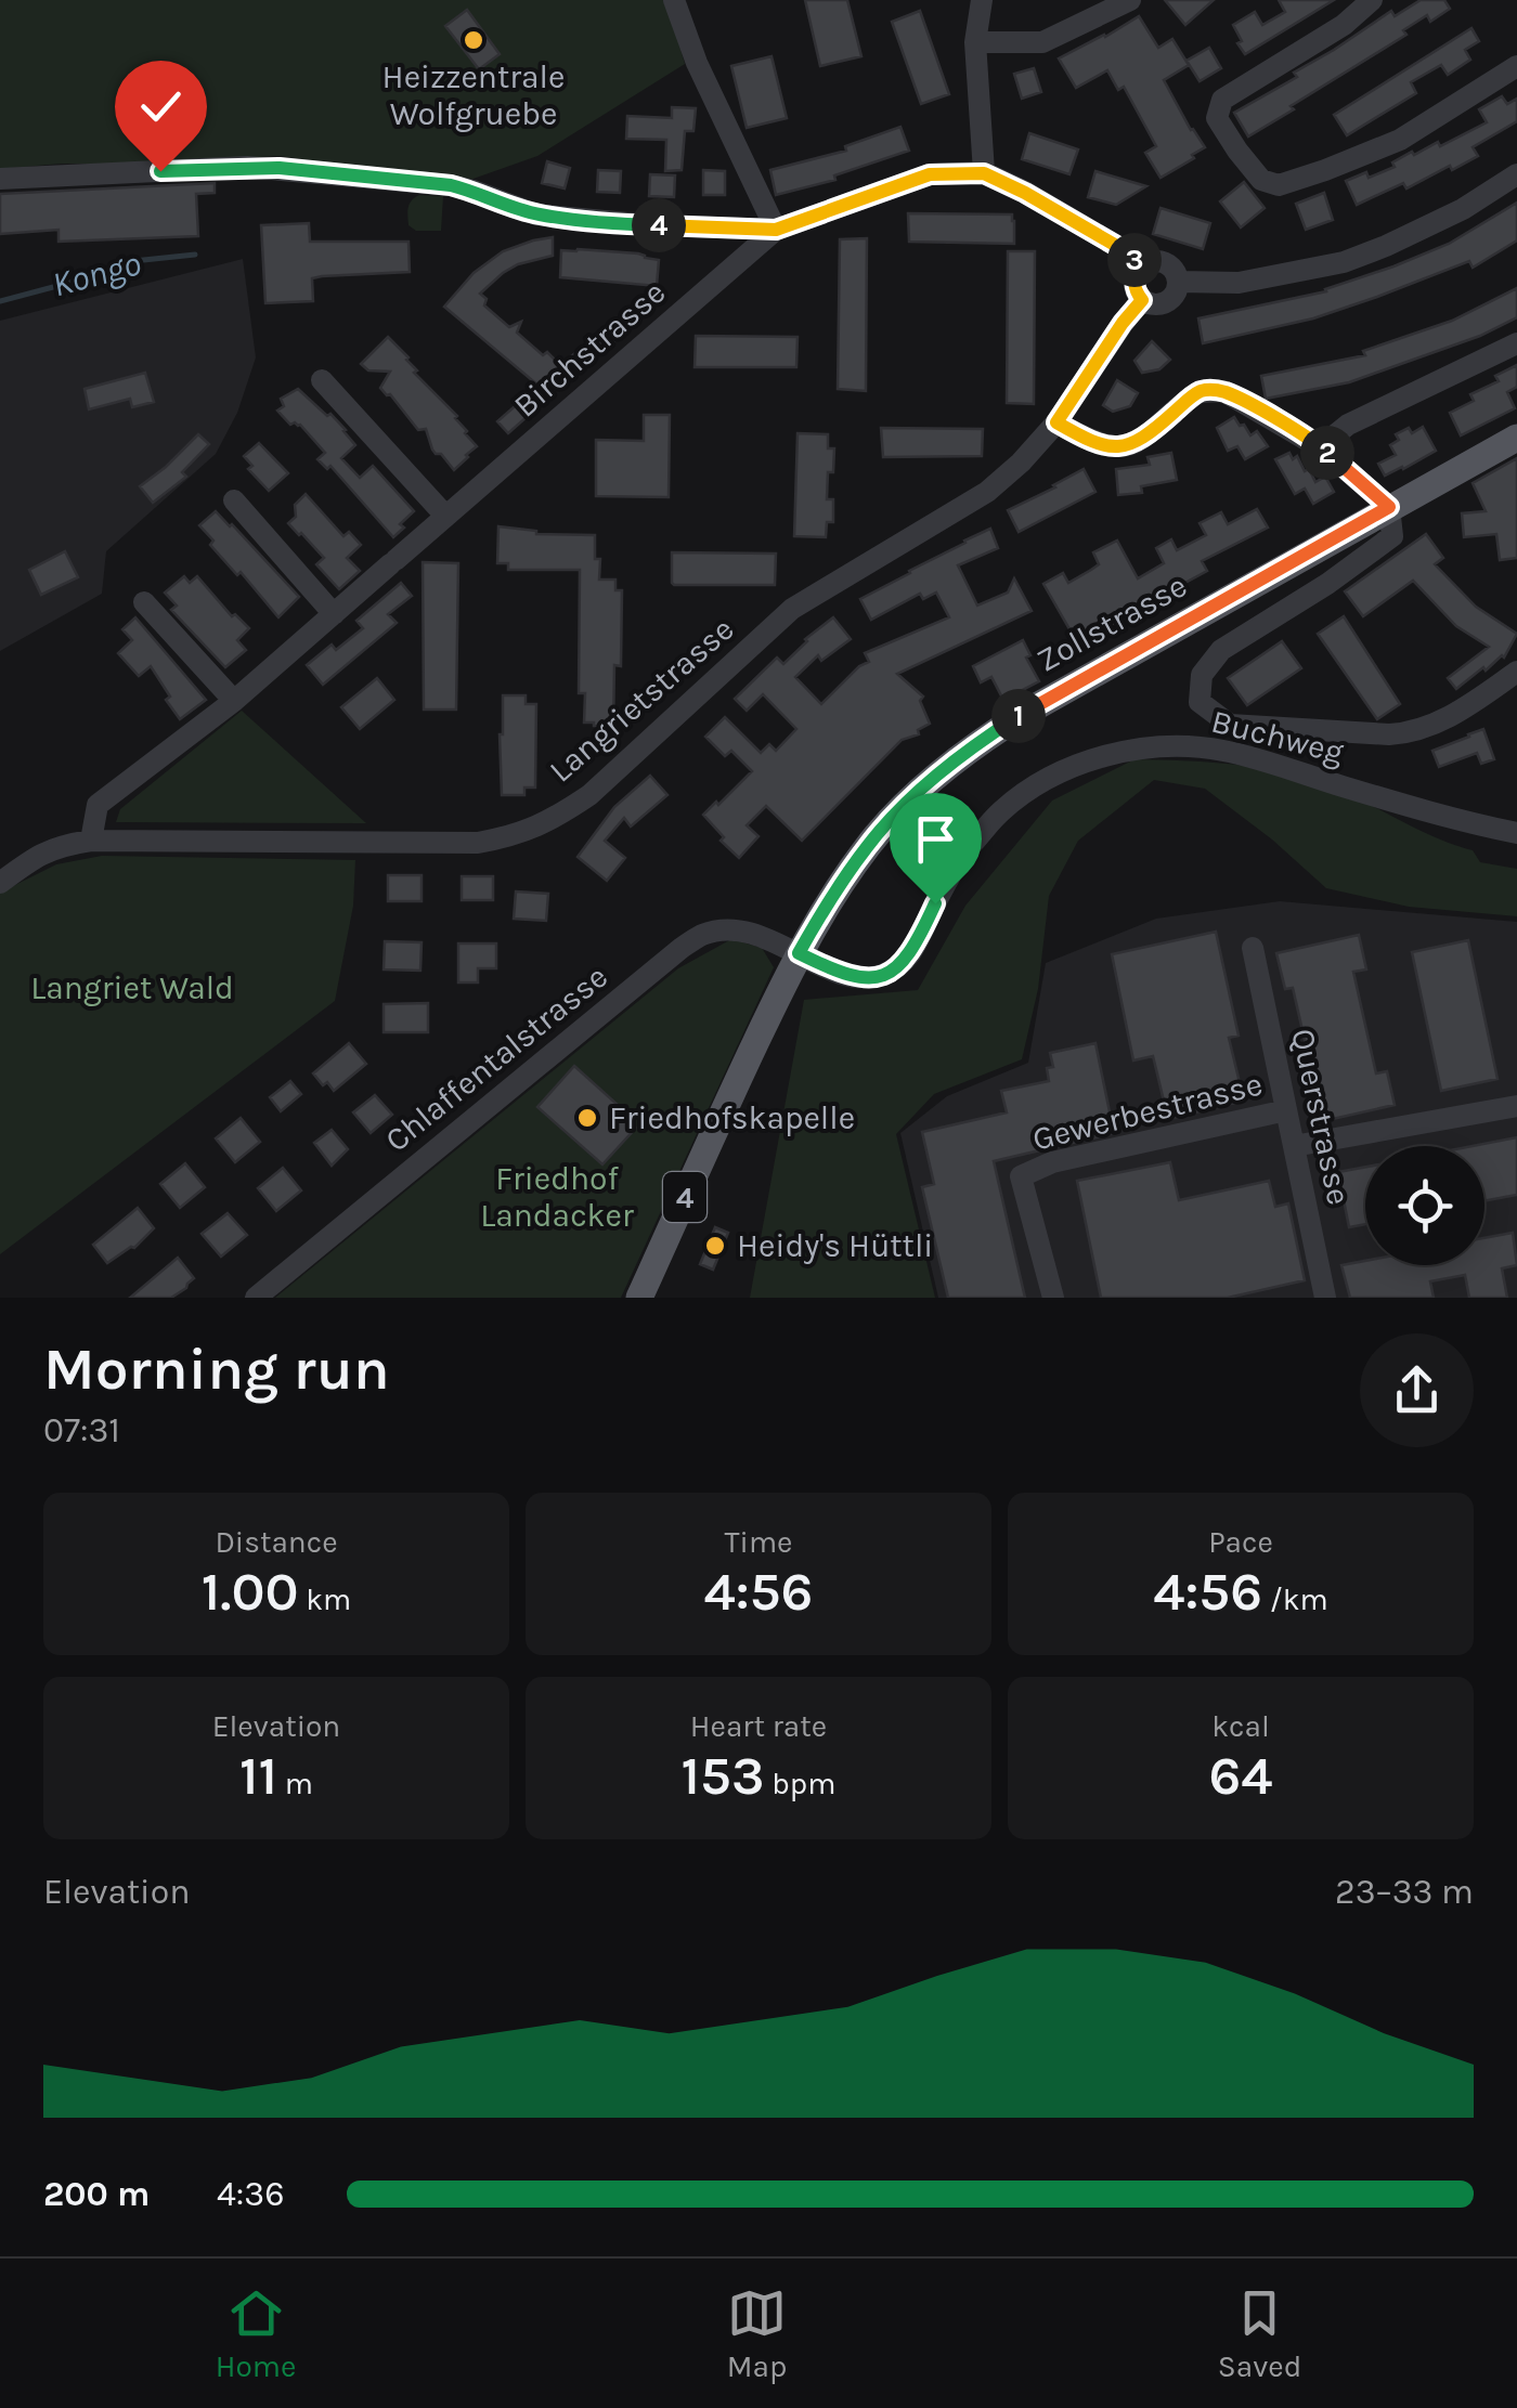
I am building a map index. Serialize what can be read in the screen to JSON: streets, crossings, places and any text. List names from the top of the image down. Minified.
{"streets":{"main road":["Zollstrasse","4"],"street":["Birchstrasse","Langrietstrasse","Buchweg","Chlaffentalstrasse","Gewerbestrasse","Querstrasse"]},"crossings":[["Birchstrasse","Langrietstrasse"],["Zollstrasse","Buchweg"],["Zollstrasse","Chlaffentalstrasse"],["Buchweg","Chlaffentalstrasse"],["Gewerbestrasse","Querstrasse"]],"water":["Kongo"],"parks":["Langriet Wald","Friedhof Landacker"],"places":["Heizzentrale Wolfgruebe","Friedhofskapelle","Heidy's Hüttli"],"page":{"pins":["4","3","2","1"],"heading":["Morning run","07:31"],"stats":[["Distance","1.00 km"],["Time","4:56"],["Pace","4:56 /km"],["Elevation","11 m"],["Heart rate","153 bpm"],["kcal","64"]],"chart":["Elevation","23–33 m"],"list":[{"name":"200 m","note":"4:36"}],"tabs":["Home","Map","Saved"]}}
